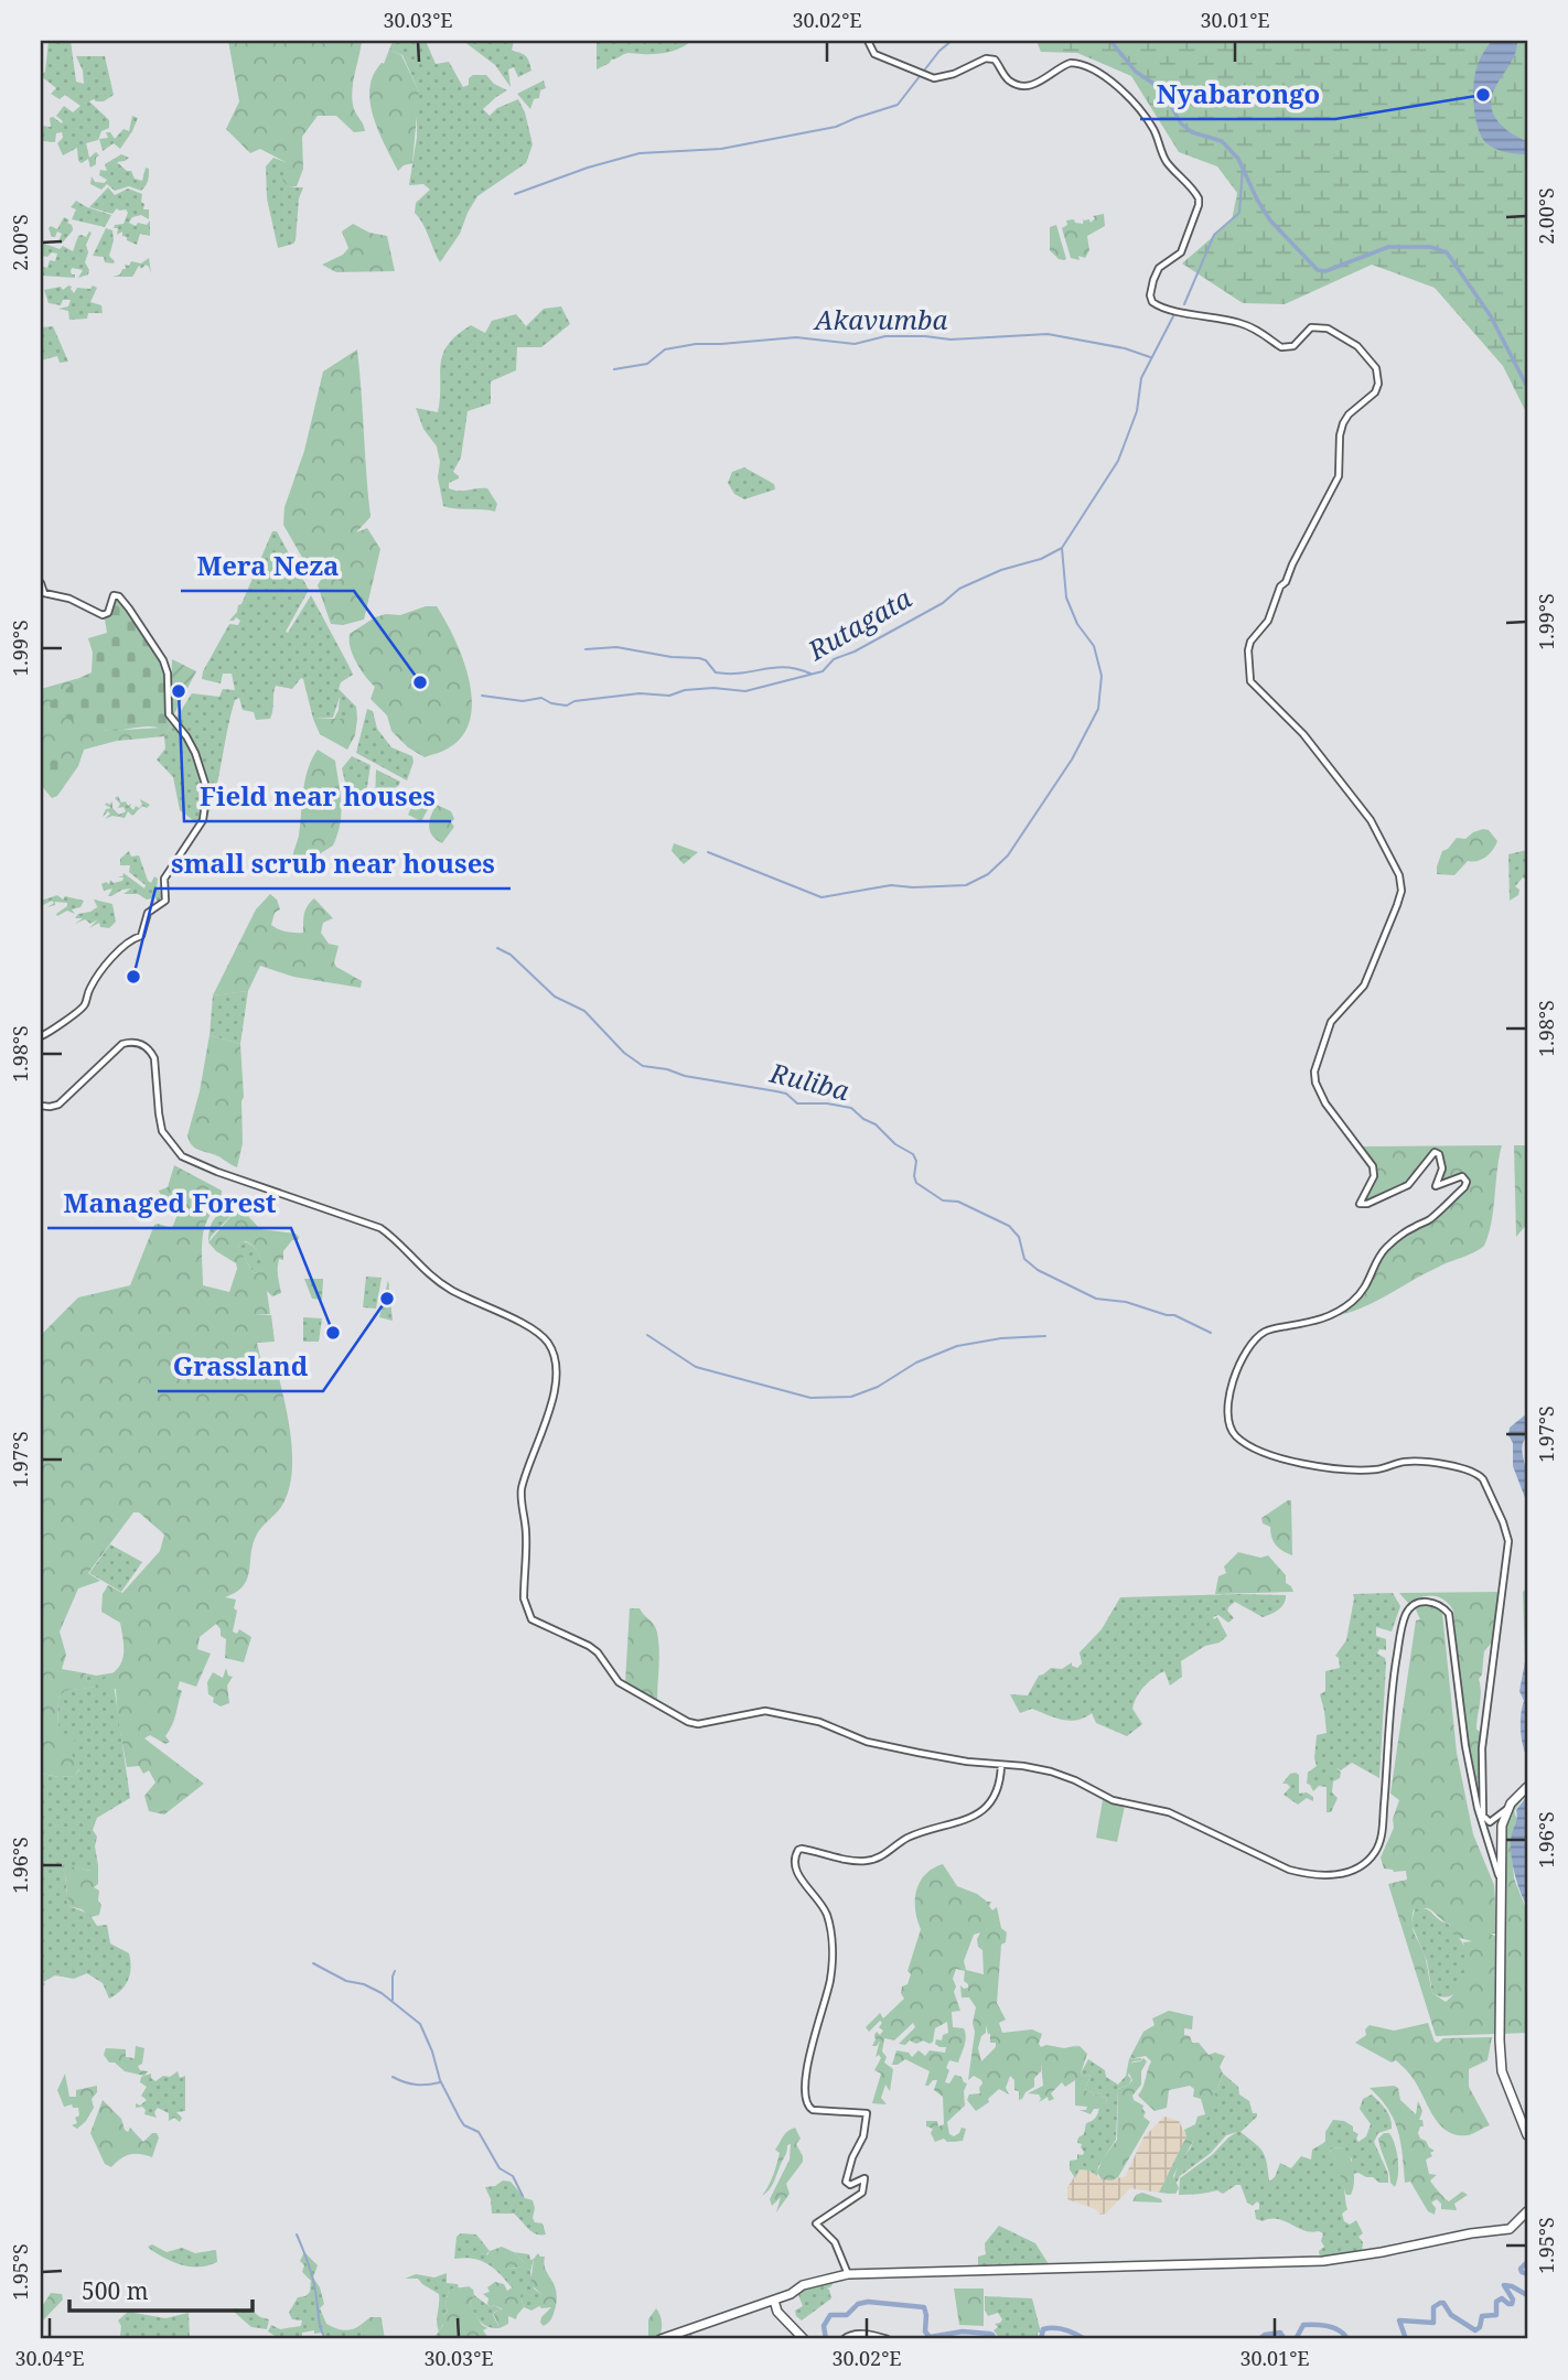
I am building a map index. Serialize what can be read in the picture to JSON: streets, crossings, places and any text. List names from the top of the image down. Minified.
{"water":["Akavumba","Rutagata","Ruliba"],"places":["Nyabarongo","Mera Neza","Field near houses","small scrub near houses","Grassland","Managed Forest"],"scale_bar":"500 m","coordinates":["30.03°E","30.02°E","30.01°E","2.00°S","1.99°S","1.98°S","1.97°S","1.96°S","1.95°S","30.04°E"]}
